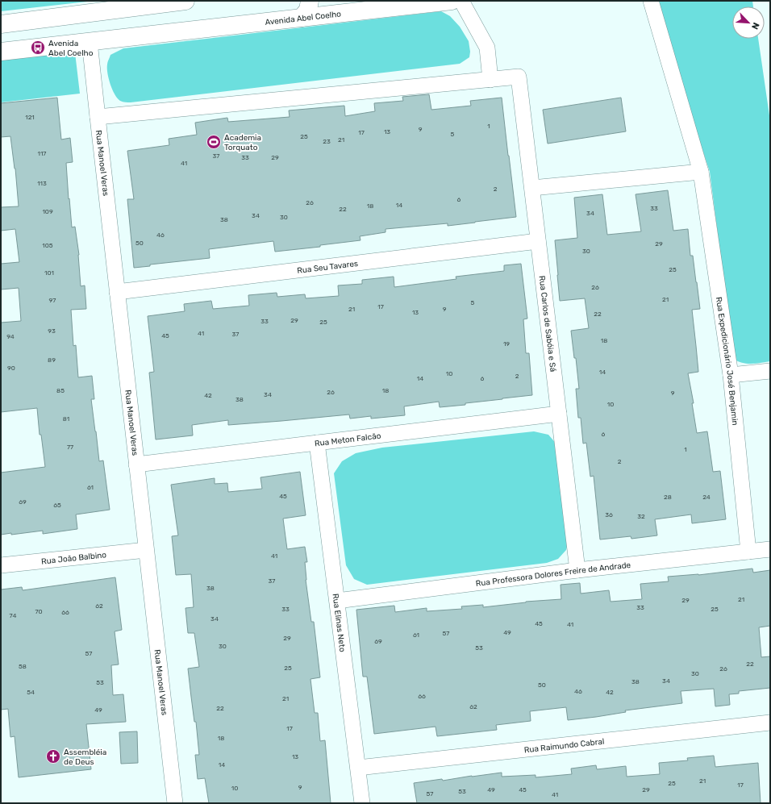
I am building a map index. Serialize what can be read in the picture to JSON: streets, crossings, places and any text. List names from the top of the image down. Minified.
{"streets":{"street":["Avenida Abel Coelho","Rua Manoel Veras","Rua Seu Tavares","Rua Carlos de Sabóia e Sá","Rua Expedicionário José Benjamin","Rua Meton Falcão","Rua João Balbino","Rua Professora Dolores Freire de Andrade","Rua Elinas Neto","Rua Raimundo Cabral"]},"crossings":[["Avenida Abel Coelho","Rua Manoel Veras"],["Rua Manoel Veras","Rua Seu Tavares"],["Rua Manoel Veras","Rua Meton Falcão"],["Rua Manoel Veras","Rua João Balbino"],["Rua Seu Tavares","Rua Carlos de Sabóia e Sá"],["Rua Carlos de Sabóia e Sá","Rua Meton Falcão"],["Rua Carlos de Sabóia e Sá","Rua Professora Dolores Freire de Andrade"],["Rua Expedicionário José Benjamin","Rua Professora Dolores Freire de Andrade"],["Rua Meton Falcão","Rua Elinas Neto"],["Rua Professora Dolores Freire de Andrade","Rua Elinas Neto"],["Rua Elinas Neto","Rua Raimundo Cabral"]],"places":{"bus stop":["Avenida Abel Coelho"],"sports":["Academia Torquato"],"church":["Assembléia de Deus"]},"house_numbers":["121","1","9","13","17","5","25","21","23","117","37","33","29","41","113","2","6","26","14","18","33","22","109","34","34","30","38","46","50","29","105","30","25","101","26","21","97","5","17","21","9","13","22","29","33","25","93","41","37","45","94","18","19","89","90","14","10","2","14","6","85","18","26","9","34","42","38","10","81","6","77","1","2","61","45","28","24","69","65","36","32","41","37","38","21","29","62","33","33","25","70","66","74","34","45","41","49","57","61","29","69","30","53","57","22","58","25","26","30","34","38","53","50","46","54","42","66","21","62","22","49","17","18","13","14","21","25","17","9","10","49","45","29","53","57","41"],"north":"bottom right"}
